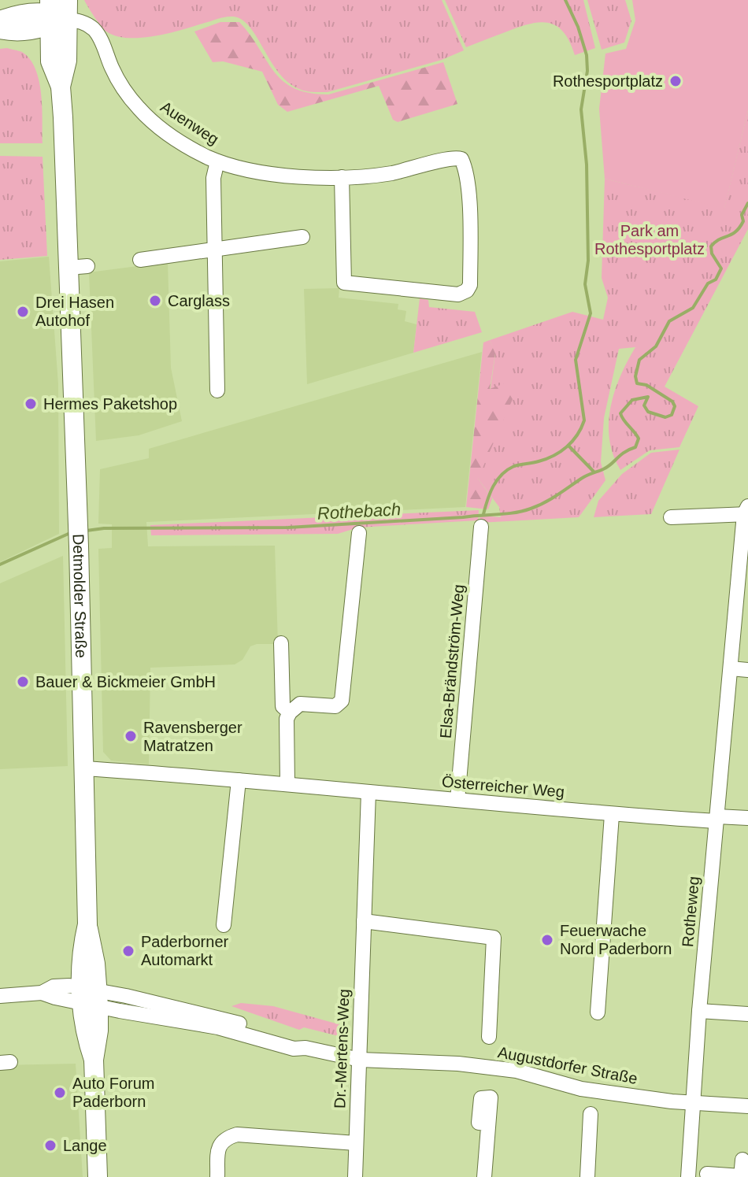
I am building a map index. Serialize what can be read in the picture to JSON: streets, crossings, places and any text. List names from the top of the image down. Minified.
{"streets":{"main road":["Detmolder Straße"],"street":["Auenweg","Elsa-Brändström-Weg","Österreicher Weg","Rotheweg","Dr.-Mertens-Weg","Augustdorfer Straße"]},"crossings":[["Auenweg","Detmolder Straße"],["Detmolder Straße","Österreicher Weg"],["Detmolder Straße","Augustdorfer Straße"],["Elsa-Brändström-Weg","Österreicher Weg"],["Österreicher Weg","Rotheweg"],["Österreicher Weg","Dr.-Mertens-Weg"],["Rotheweg","Augustdorfer Straße"],["Dr.-Mertens-Weg","Augustdorfer Straße"]],"water":["Rothebach"],"parks":["Park am Rothesportplatz"],"places":["Rothesportplatz","Carglass","Drei Hasen Autohof","Hermes Paketshop","Bauer & Bickmeier GmbH","Ravensberger Matratzen","Feuerwache Nord Paderborn","Paderborner Automarkt","Auto Forum Paderborn","Lange"]}
